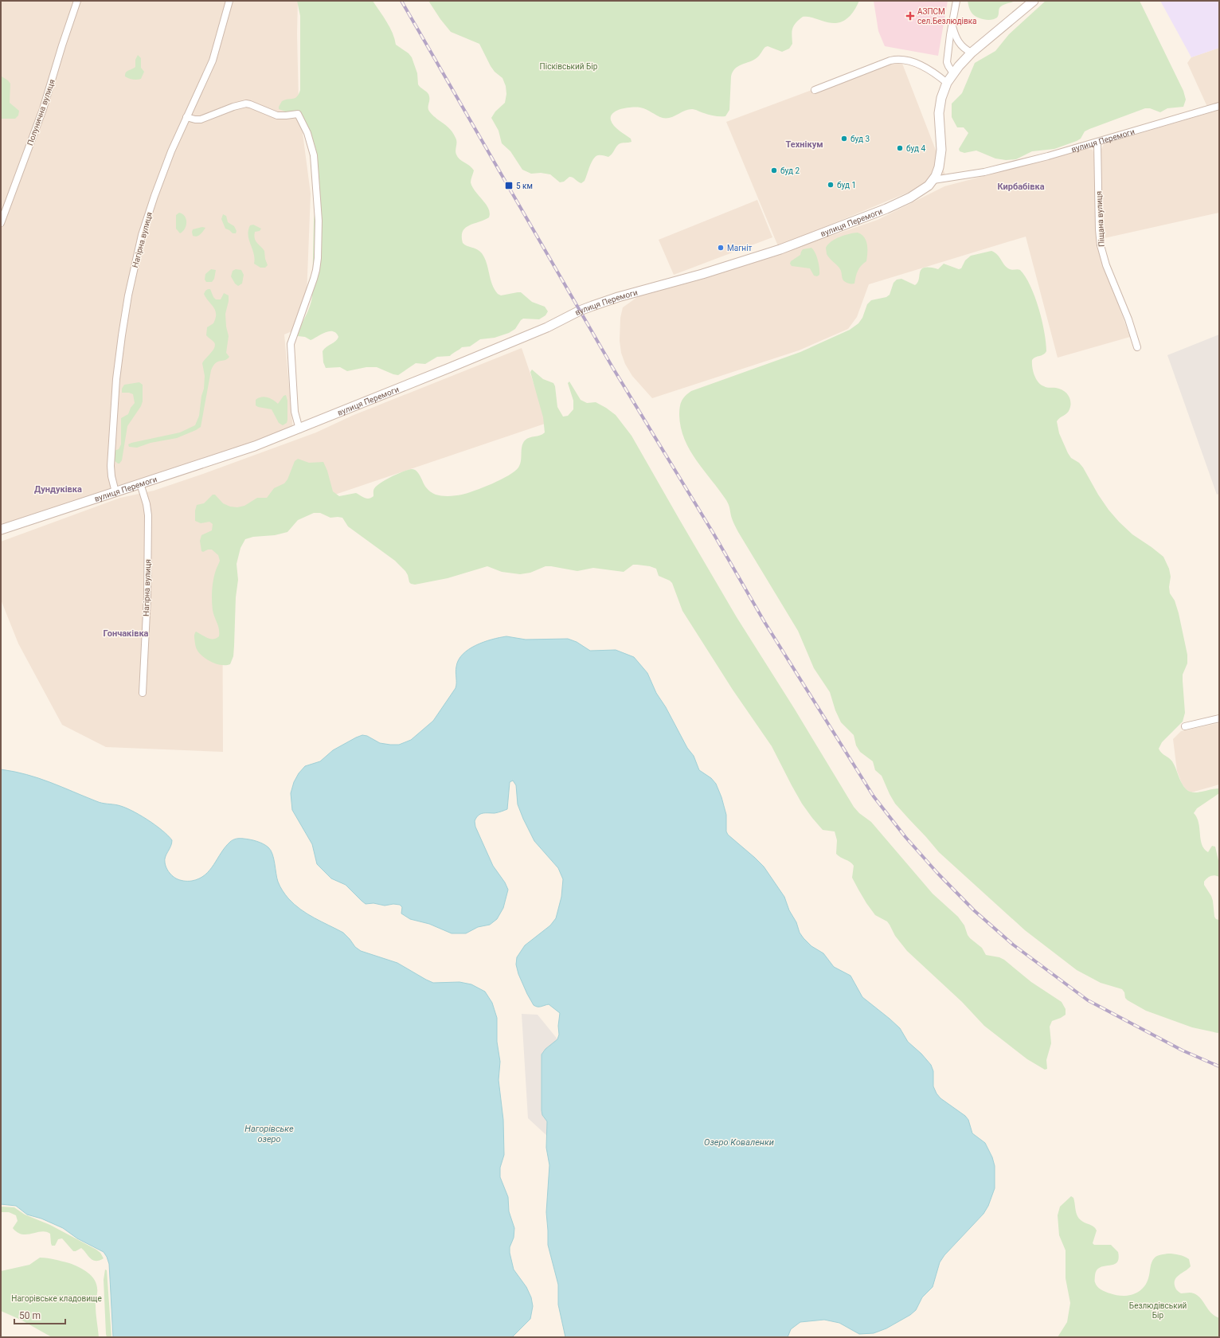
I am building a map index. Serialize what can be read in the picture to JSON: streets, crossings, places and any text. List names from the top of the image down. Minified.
{"streets":{"street":["Полунична вулиця","вулиця Перемоги","Піщана вулиця","Нагірна вулиця"]},"crossings":[["вулиця Перемоги","Піщана вулиця"],["вулиця Перемоги","Нагірна вулиця"]],"districts":["Технікум","Кирбабівка","Дундуківка","Гончаківка"],"water":["Нагорівське озеро","Озеро Коваленки"],"parks":["Пісківський Бір","Нагорівське кладовище","Безлюдівський Бір"],"places":{"health":["АЗПСМ сел.Безлюдівка"],"other":["буд 3","буд 4","буд 2","буд 1","Магніт"],"transit":["5 км"]},"scale_bar":"50 m"}
